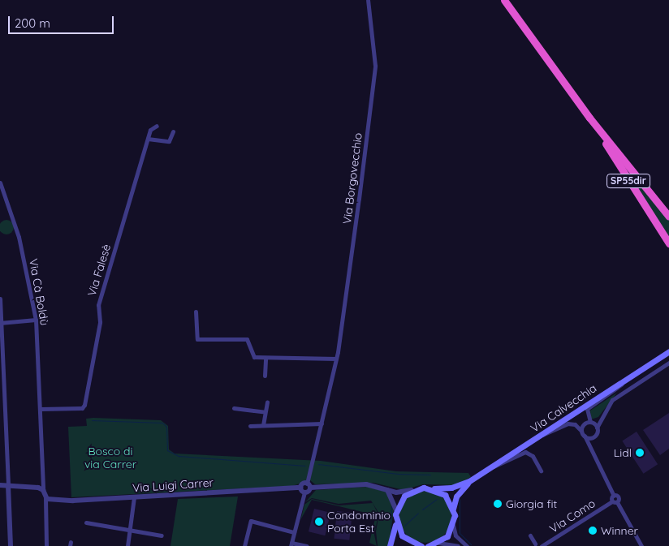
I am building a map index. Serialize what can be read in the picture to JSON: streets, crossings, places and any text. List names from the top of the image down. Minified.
{"streets":{"highway":["SP55dir"],"main road":["Via Calvecchia"],"street":["Via Borgovecchio","Via Falesè","Via Cà Boldù","Via Luigi Carrer","Via Como"]},"parks":["Bosco di via Carrer"],"places":["Lidl","Giorgia fit","Condominio Porta Est","Winner"],"scale_bar":"200 m"}
